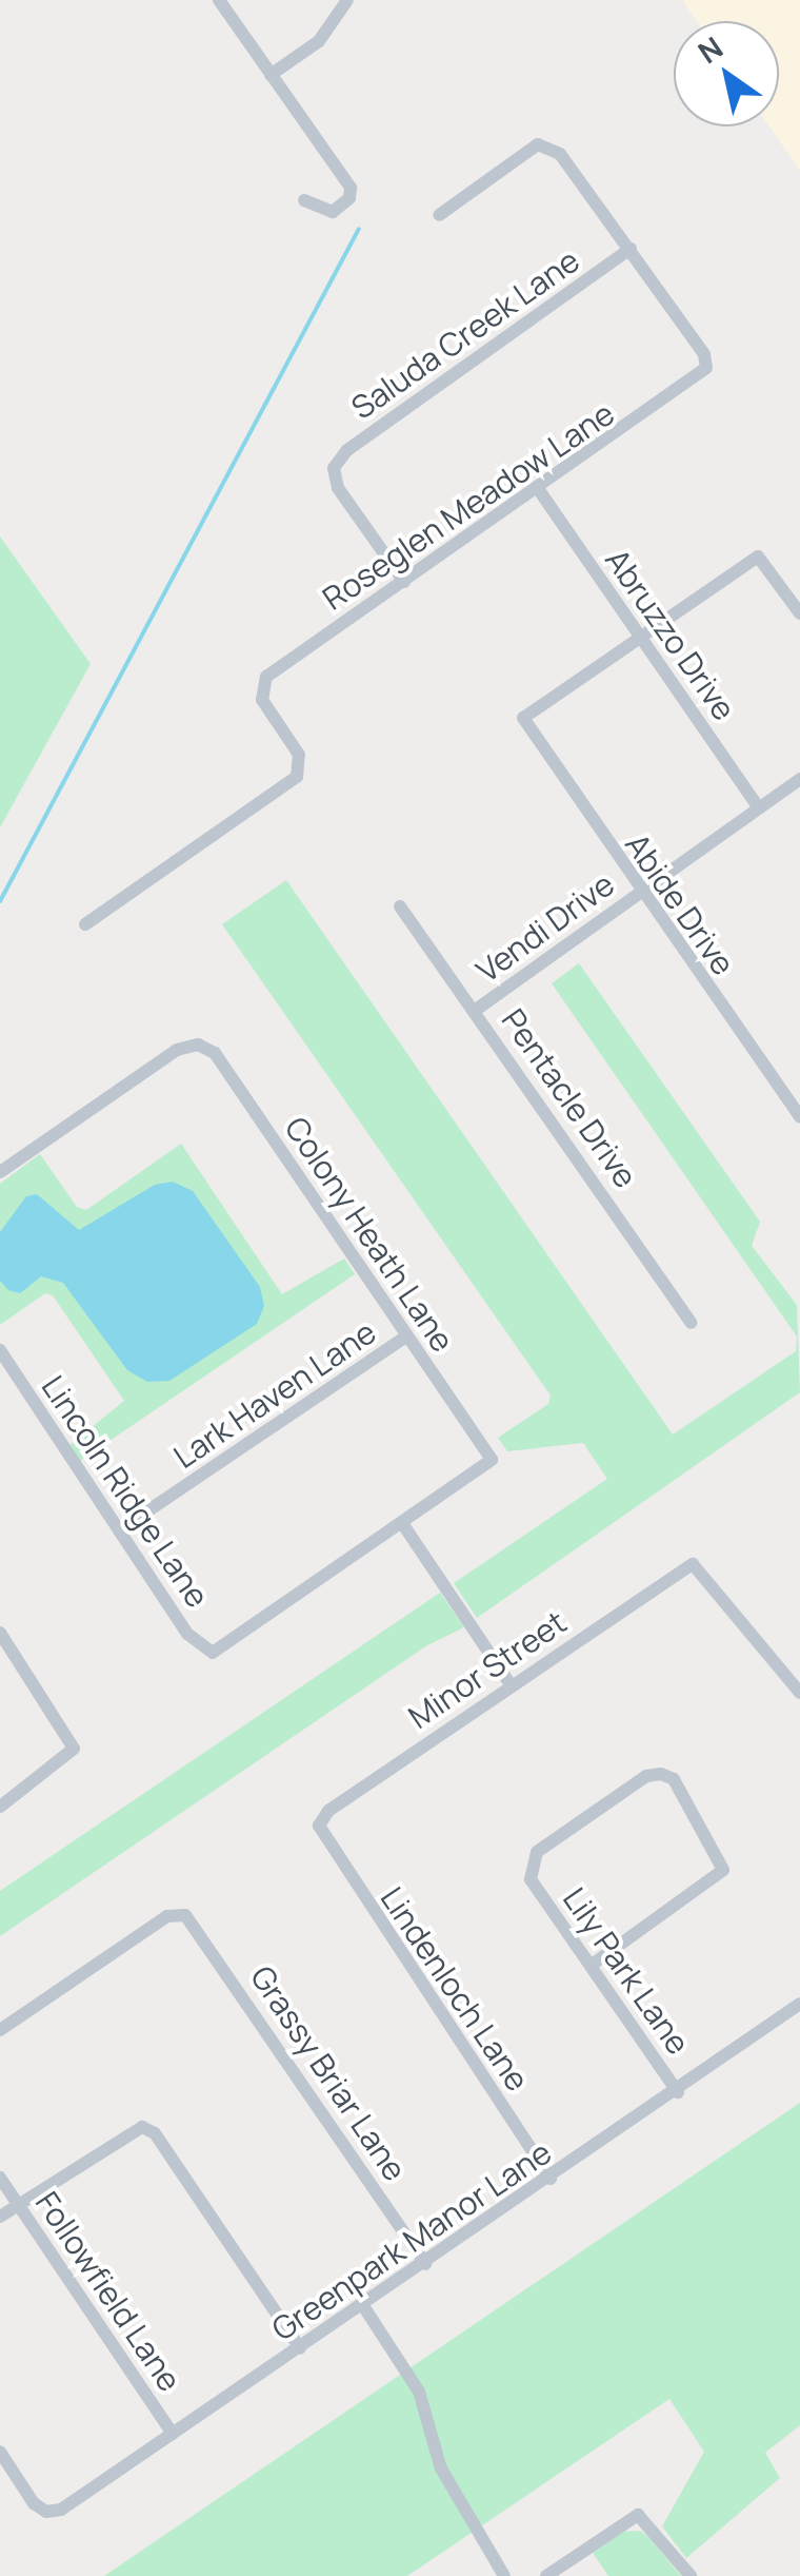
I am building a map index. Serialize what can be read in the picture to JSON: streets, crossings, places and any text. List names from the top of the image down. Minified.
{"streets":{"street":["Saluda Creek Lane","Roseglen Meadow Lane","Abruzzo Drive","Abide Drive","Vendi Drive","Pentacle Drive","Colony Heath Lane","Lark Haven Lane","Lincoln Ridge Lane","Minor Street","Lily Park Lane","Lindenloch Lane","Grassy Briar Lane","Greenpark Manor Lane","Followfield Lane"]},"crossings":[["Saluda Creek Lane","Roseglen Meadow Lane"],["Roseglen Meadow Lane","Abruzzo Drive"],["Abruzzo Drive","Abide Drive"],["Abruzzo Drive","Vendi Drive"],["Abide Drive","Vendi Drive"],["Vendi Drive","Pentacle Drive"],["Colony Heath Lane","Lark Haven Lane"],["Colony Heath Lane","Lincoln Ridge Lane"],["Lark Haven Lane","Lincoln Ridge Lane"],["Minor Street","Lindenloch Lane"],["Lily Park Lane","Greenpark Manor Lane"],["Lindenloch Lane","Greenpark Manor Lane"],["Grassy Briar Lane","Greenpark Manor Lane"],["Greenpark Manor Lane","Followfield Lane"]],"north":"top left"}
